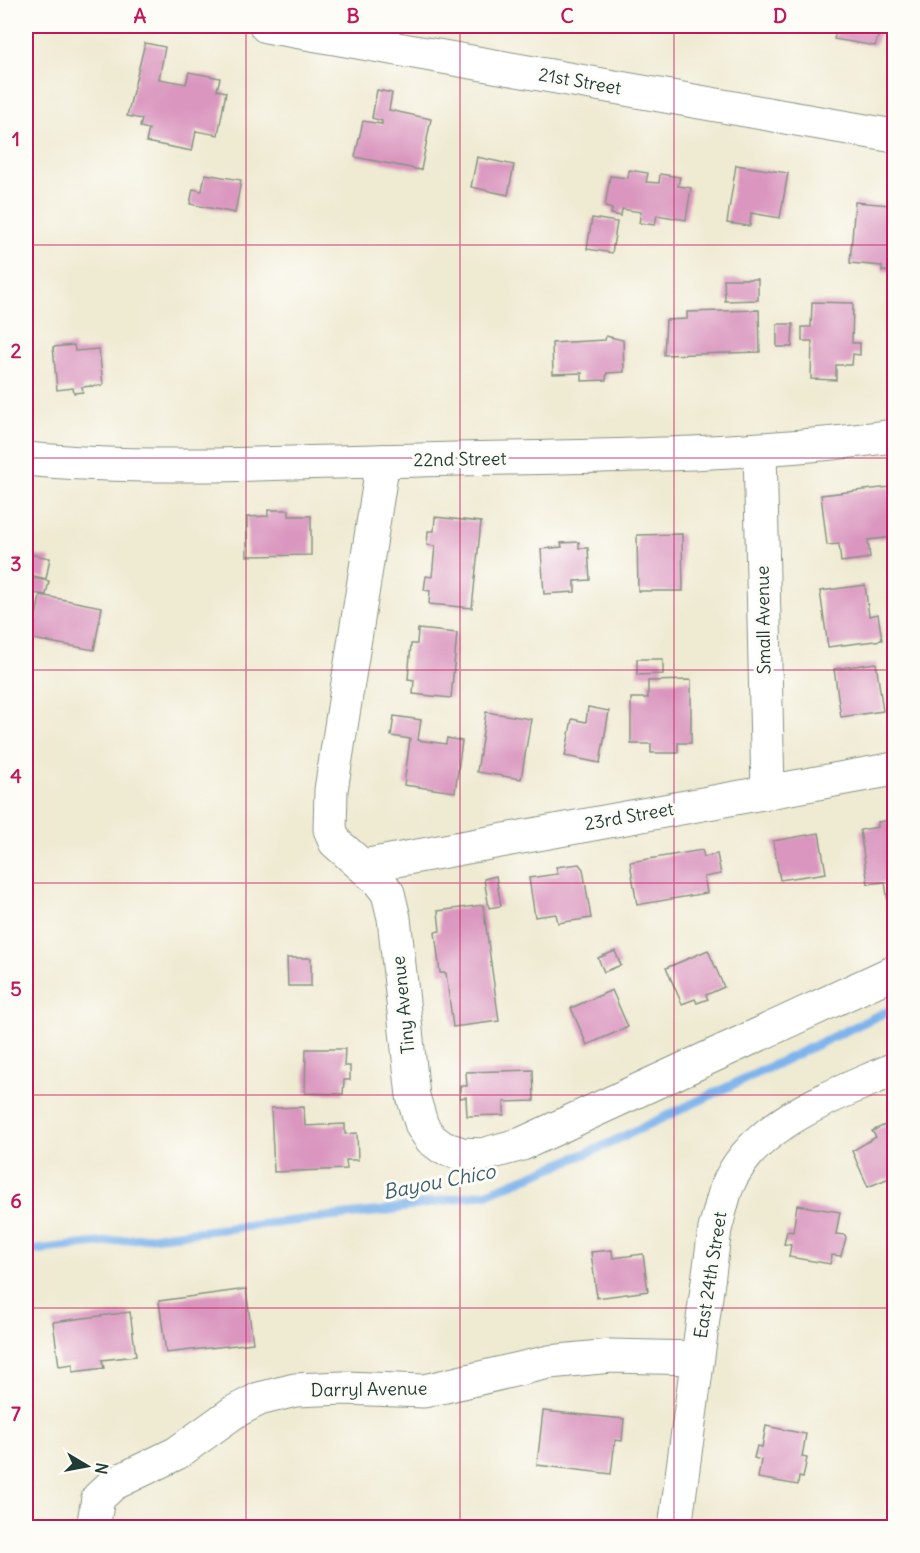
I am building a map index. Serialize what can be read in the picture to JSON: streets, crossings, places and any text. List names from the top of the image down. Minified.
{"streets":{"street":["21st Street","22nd Street","Small Avenue","23rd Street","Tiny Avenue","East 24th Street","Darryl Avenue"]},"crossings":[["22nd Street","Small Avenue"],["22nd Street","Tiny Avenue"],["Small Avenue","23rd Street"],["23rd Street","Tiny Avenue"],["East 24th Street","Darryl Avenue"]],"water":["Bayou Chico"],"north":"right","grid":{"columns":["A","B","C","D"],"rows":["1","2","3","4","5","6","7"]}}
